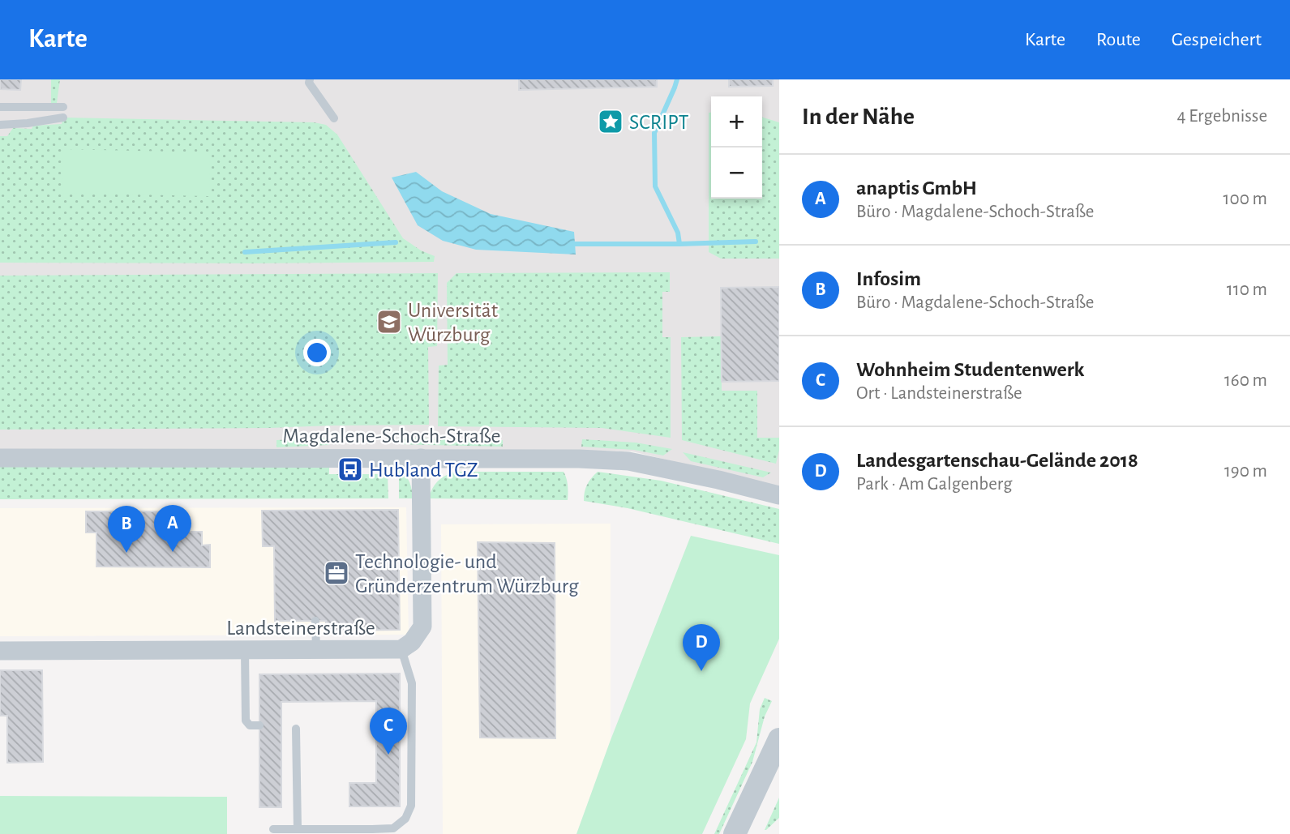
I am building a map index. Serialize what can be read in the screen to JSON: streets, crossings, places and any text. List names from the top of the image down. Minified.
{"streets":{"street":["Magdalene-Schoch-Straße","Landsteinerstraße"]},"crossings":[["Magdalene-Schoch-Straße","Landsteinerstraße"]],"places":{"place":["SCRIPT"],"school or university":["Universität Würzburg"],"bus stop":["Hubland TGZ"],"office":["Technologie- und Gründerzentrum Würzburg"]},"page":{"header":"Karte","nav":["Karte","Route","Gespeichert"],"heading":["In der Nähe","4 Ergebnisse"],"map_buttons":["+","−"],"list":[{"mark":"A","name":"anaptis GmbH","note":"Büro · Magdalene-Schoch-Straße","value":"100 m"},{"mark":"B","name":"Infosim","note":"Büro · Magdalene-Schoch-Straße","value":"110 m"},{"mark":"C","name":"Wohnheim Studentenwerk","note":"Ort · Landsteinerstraße","value":"160 m"},{"mark":"D","name":"Landesgartenschau-Gelände 2018","note":"Park · Am Galgenberg","value":"190 m"}],"pins":["A","B","D","C"]}}
